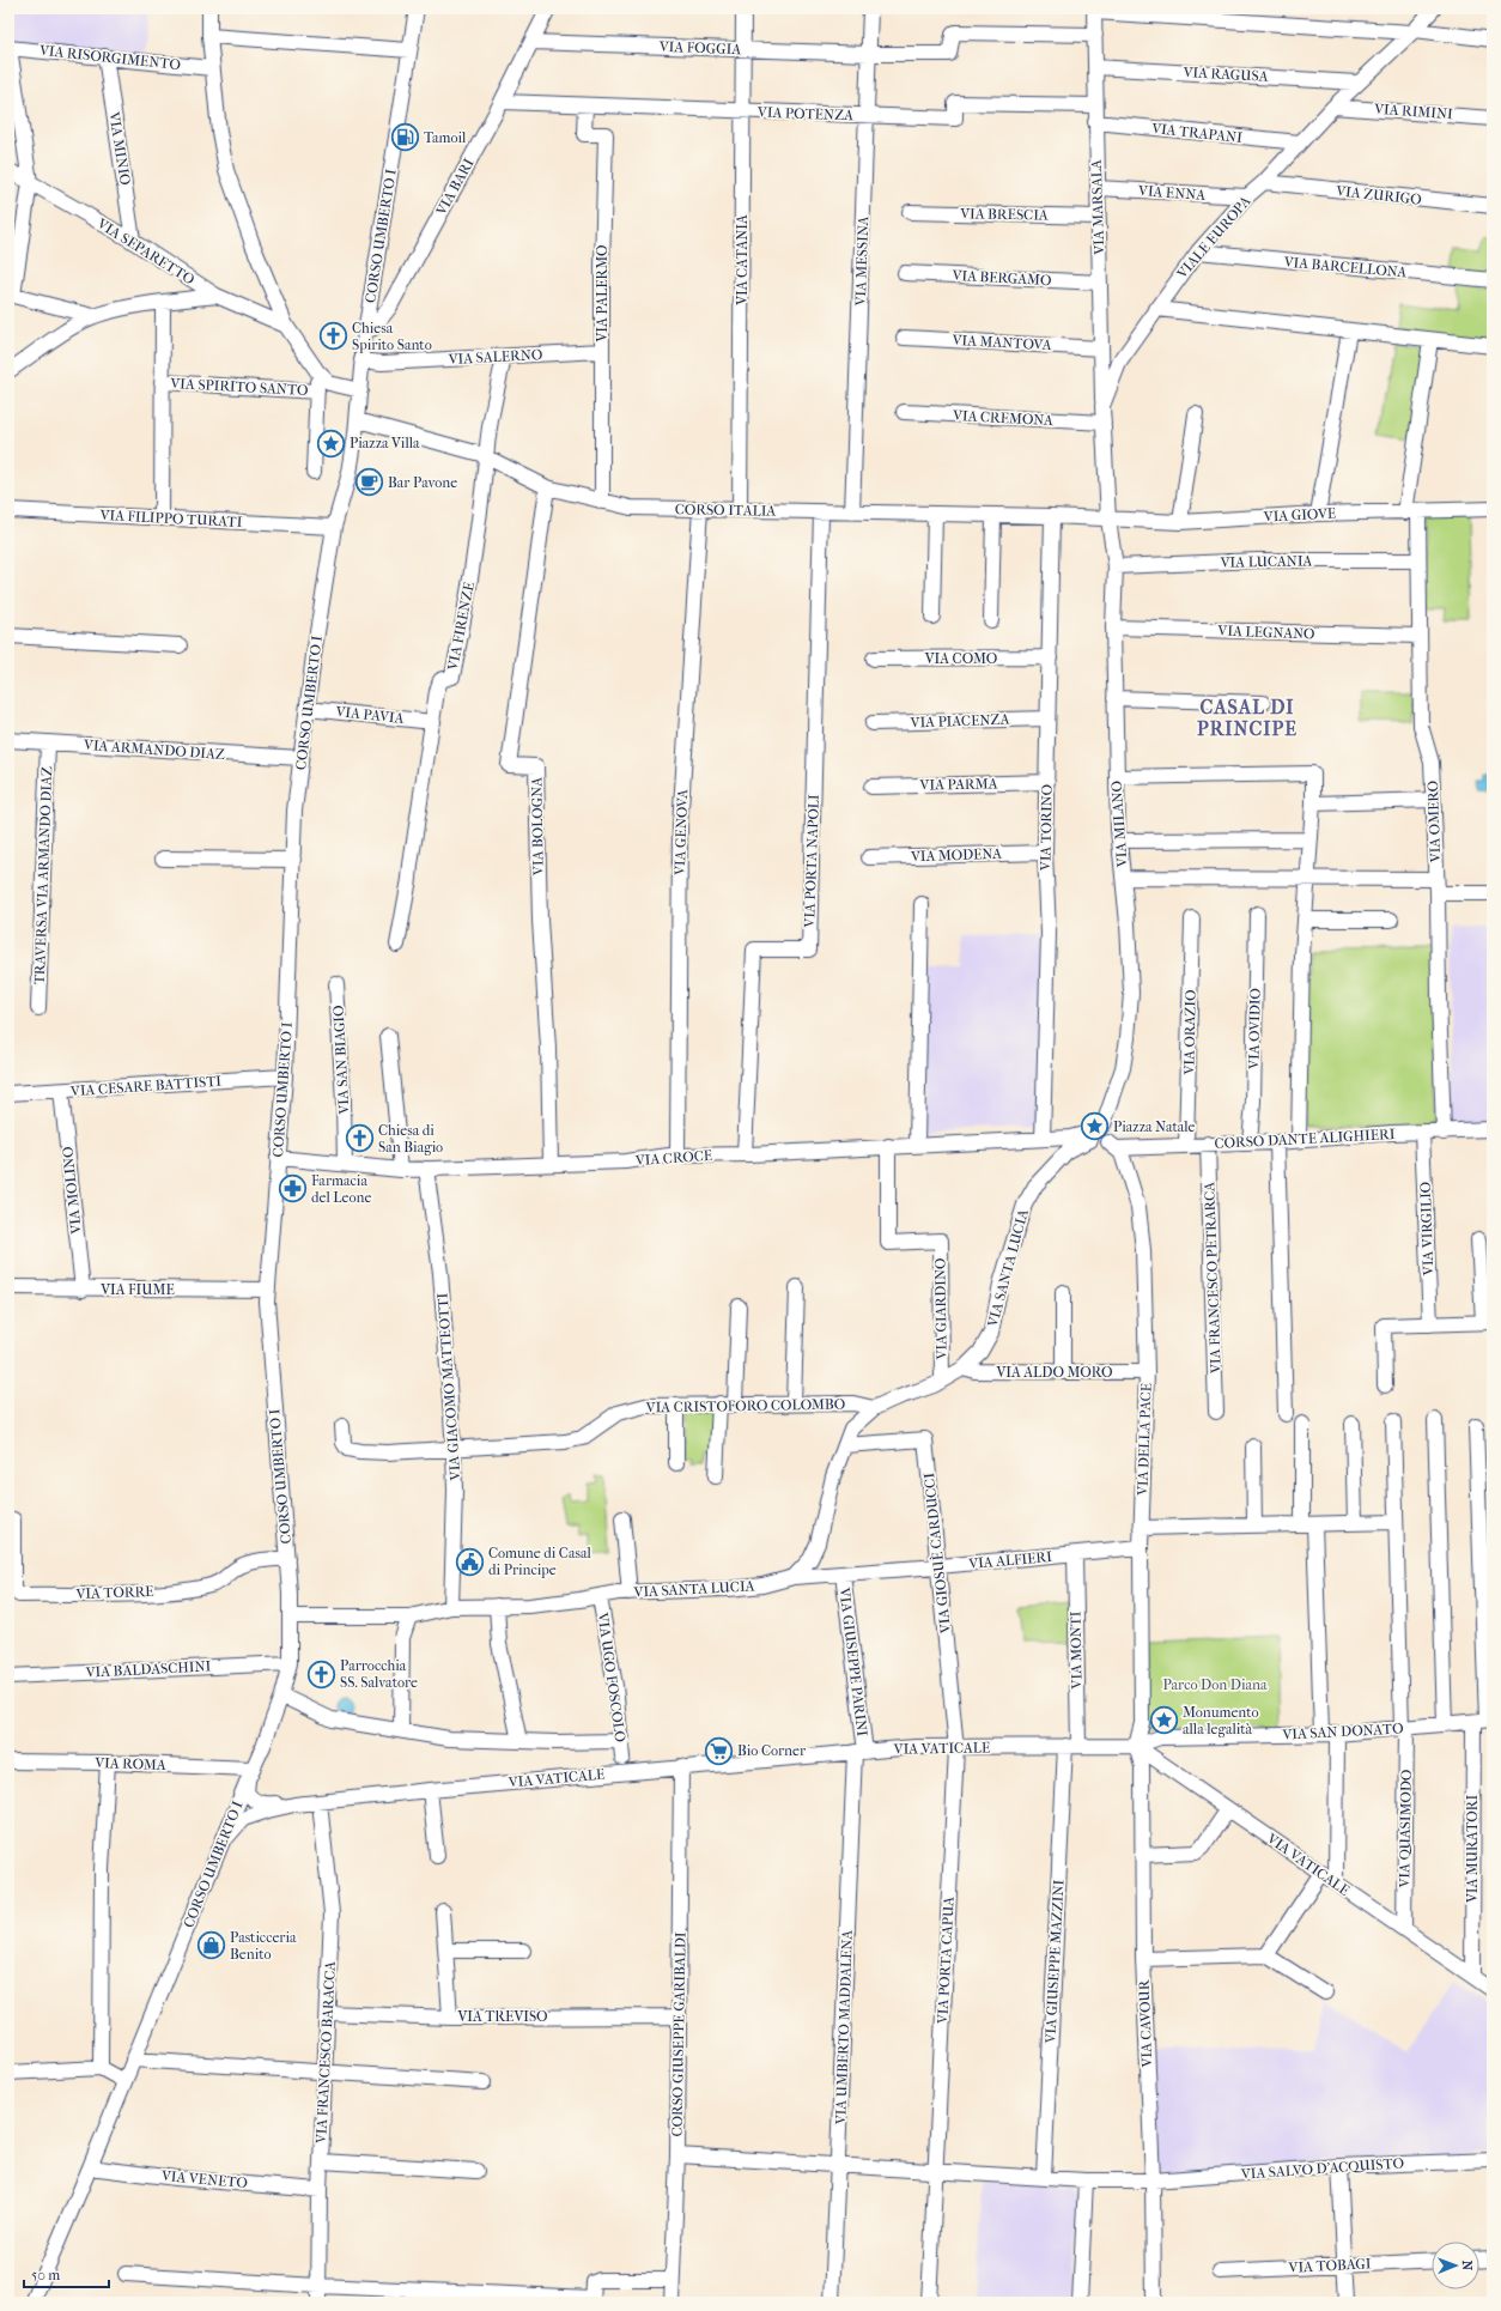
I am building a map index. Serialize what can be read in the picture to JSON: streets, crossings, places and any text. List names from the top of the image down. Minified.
{"streets":{"street":["VIA FOGGIA","VIA RISORGIMENTO","VIA RAGUSA","VIA RIMINI","VIA POTENZA","VIA TRAPANI","VIA MINIO","VIA BARI","VIA ENNA","VIA ZURIGO","VIA MARSALA","VIA BRESCIA","CORSO UMBERTO I","VIALE EUROPA","VIA SEPARETTO","VIA CATANIA","VIA MESSINA","VIA BARCELLONA","VIA BERGAMO","VIA PALERMO","VIA MANTOVA","VIA SALERNO","VIA SPIRITO SANTO","VIA CREMONA","CORSO ITALIA","VIA GIOVE","VIA FILIPPO TURATI","VIA LUCANIA","VIA FIRENZE","VIA LEGNANO","VIA COMO","VIA PAVIA","VIA PIACENZA","VIA ARMANDO DIAZ","VIA PARMA","VIA OMERO","VIA MILANO","VIA BOLOGNA","VIA TORINO","VIA GENOVA","VIA MODENA","VIA PORTA NAPOLI","TRAVERSA VIA ARMANDO DIAZ","VIA OVIDIO","VIA ORAZIO","VIA SAN BIAGIO","VIA CESARE BATTISTI","CORSO DANTE ALIGHIERI","VIA CROCE","VIA MOLINO","VIA VIRGILIO","VIA SANTA LUCIA","VIA FRANCESCO PETRARCA","VIA FIUME","VIA GIARDINO","VIA ALDO MORO","VIA GIACOMO MATTEOTTI","VIA CRISTOFORO COLOMBO","VIA DELLA PACE","VIA GIOSUÈ CARDUCCI","VIA ALFIERI","VIA TORRE","VIA MONTI","VIA GIUSEPPE PARINI","VIA BALDASCHINI","VIA UGO FOSCOLO","VIA SAN DONATO","VIA VATICALE","VIA ROMA","VIA QUASIMODO","VIA MURATORI","VIA PORTA CAPUA","VIA GIUSEPPE MAZZINI","VIA TREVISO","VIA CAVOUR","VIA UMBERTO MADDALENA","CORSO GIUSEPPE GARIBALDI","VIA FRANCESCO BARACCA","VIA SALVO D'ACQUISTO","VIA VENETO","VIA TOBAGI"]},"crossings":[["VIA FOGGIA","VIA BARI"],["VIA FOGGIA","VIA MARSALA"],["VIA FOGGIA","VIA CATANIA"],["VIA FOGGIA","VIA MESSINA"],["VIA RISORGIMENTO","VIA MINIO"],["VIA RAGUSA","VIA MARSALA"],["VIA RAGUSA","VIALE EUROPA"],["VIA RIMINI","VIALE EUROPA"],["VIA POTENZA","VIA BARI"],["VIA POTENZA","VIA MARSALA"],["VIA POTENZA","VIA CATANIA"],["VIA POTENZA","VIA MESSINA"],["VIA POTENZA","VIA PALERMO"],["VIA TRAPANI","VIA MARSALA"],["VIA TRAPANI","VIALE EUROPA"],["VIA MINIO","VIA SEPARETTO"],["VIA BARI","CORSO UMBERTO I"],["VIA ENNA","VIA MARSALA"],["VIA ENNA","VIALE EUROPA"],["VIA ZURIGO","VIALE EUROPA"],["VIA MARSALA","VIA BRESCIA"],["VIA MARSALA","VIALE EUROPA"],["VIA MARSALA","VIA BERGAMO"],["VIA MARSALA","VIA MANTOVA"],["CORSO UMBERTO I","VIA SALERNO"],["CORSO UMBERTO I","CORSO ITALIA"],["CORSO UMBERTO I","VIA FILIPPO TURATI"],["CORSO UMBERTO I","VIA PAVIA"],["CORSO UMBERTO I","VIA ARMANDO DIAZ"],["CORSO UMBERTO I","VIA CESARE BATTISTI"],["CORSO UMBERTO I","VIA CROCE"],["CORSO UMBERTO I","VIA SANTA LUCIA"],["CORSO UMBERTO I","VIA FIUME"],["CORSO UMBERTO I","VIA TORRE"],["CORSO UMBERTO I","VIA BALDASCHINI"],["CORSO UMBERTO I","VIA VATICALE"],["CORSO UMBERTO I","VIA ROMA"],["CORSO UMBERTO I","VIA VENETO"],["VIALE EUROPA","VIA BARCELLONA"],["VIALE EUROPA","VIA CREMONA"],["VIALE EUROPA","CORSO ITALIA"],["VIALE EUROPA","VIA GIOVE"],["VIALE EUROPA","VIA MILANO"],["VIA CATANIA","CORSO ITALIA"],["VIA MESSINA","CORSO ITALIA"],["VIA PALERMO","VIA SALERNO"],["VIA PALERMO","CORSO ITALIA"],["VIA SALERNO","VIA FIRENZE"],["VIA SPIRITO SANTO","VIA FILIPPO TURATI"],["CORSO ITALIA","VIA GIOVE"],["CORSO ITALIA","VIA FIRENZE"],["CORSO ITALIA","VIA MILANO"],["CORSO ITALIA","VIA BOLOGNA"],["CORSO ITALIA","VIA TORINO"],["CORSO ITALIA","VIA GENOVA"],["CORSO ITALIA","VIA PORTA NAPOLI"],["VIA GIOVE","VIA OMERO"],["VIA GIOVE","VIA MILANO"],["VIA LUCANIA","VIA OMERO"],["VIA LUCANIA","VIA MILANO"],["VIA FIRENZE","VIA PAVIA"],["VIA LEGNANO","VIA OMERO"],["VIA LEGNANO","VIA MILANO"],["VIA COMO","VIA TORINO"],["VIA PIACENZA","VIA TORINO"],["VIA ARMANDO DIAZ","TRAVERSA VIA ARMANDO DIAZ"],["VIA PARMA","VIA TORINO"],["VIA OMERO","CORSO DANTE ALIGHIERI"],["VIA MILANO","VIA DELLA PACE"],["VIA BOLOGNA","VIA CROCE"],["VIA TORINO","VIA MODENA"],["VIA TORINO","VIA CROCE"],["VIA GENOVA","VIA CROCE"],["VIA PORTA NAPOLI","VIA CROCE"],["VIA OVIDIO","CORSO DANTE ALIGHIERI"],["VIA ORAZIO","CORSO DANTE ALIGHIERI"],["VIA SAN BIAGIO","VIA CROCE"],["VIA CESARE BATTISTI","VIA MOLINO"],["CORSO DANTE ALIGHIERI","VIA CROCE"],["CORSO DANTE ALIGHIERI","VIA VIRGILIO"],["CORSO DANTE ALIGHIERI","VIA SANTA LUCIA"],["CORSO DANTE ALIGHIERI","VIA FRANCESCO PETRARCA"],["CORSO DANTE ALIGHIERI","VIA DELLA PACE"],["VIA CROCE","VIA SANTA LUCIA"],["VIA CROCE","VIA GIARDINO"],["VIA CROCE","VIA GIACOMO MATTEOTTI"],["VIA MOLINO","VIA FIUME"],["VIA SANTA LUCIA","VIA GIARDINO"],["VIA SANTA LUCIA","VIA ALDO MORO"],["VIA SANTA LUCIA","VIA GIACOMO MATTEOTTI"],["VIA SANTA LUCIA","VIA CRISTOFORO COLOMBO"],["VIA SANTA LUCIA","VIA GIOSUÈ CARDUCCI"],["VIA SANTA LUCIA","VIA ALFIERI"],["VIA SANTA LUCIA","VIA UGO FOSCOLO"],["VIA ALDO MORO","VIA DELLA PACE"],["VIA GIACOMO MATTEOTTI","VIA CRISTOFORO COLOMBO"],["VIA DELLA PACE","VIA ALFIERI"],["VIA DELLA PACE","VIA SAN DONATO"],["VIA DELLA PACE","VIA VATICALE"],["VIA DELLA PACE","VIA CAVOUR"],["VIA GIOSUÈ CARDUCCI","VIA ALFIERI"],["VIA GIOSUÈ CARDUCCI","VIA VATICALE"],["VIA GIOSUÈ CARDUCCI","VIA PORTA CAPUA"],["VIA ALFIERI","VIA MONTI"],["VIA ALFIERI","VIA GIUSEPPE PARINI"],["VIA MONTI","VIA VATICALE"],["VIA MONTI","VIA GIUSEPPE MAZZINI"],["VIA GIUSEPPE PARINI","VIA VATICALE"],["VIA GIUSEPPE PARINI","VIA UMBERTO MADDALENA"],["VIA SAN DONATO","VIA VATICALE"],["VIA SAN DONATO","VIA QUASIMODO"],["VIA SAN DONATO","VIA MURATORI"],["VIA SAN DONATO","VIA CAVOUR"],["VIA VATICALE","VIA ROMA"],["VIA VATICALE","VIA QUASIMODO"],["VIA VATICALE","VIA MURATORI"],["VIA VATICALE","VIA PORTA CAPUA"],["VIA VATICALE","VIA GIUSEPPE MAZZINI"],["VIA VATICALE","VIA CAVOUR"],["VIA VATICALE","VIA UMBERTO MADDALENA"],["VIA VATICALE","CORSO GIUSEPPE GARIBALDI"],["VIA VATICALE","VIA FRANCESCO BARACCA"],["VIA PORTA CAPUA","VIA SALVO D'ACQUISTO"],["VIA GIUSEPPE MAZZINI","VIA SALVO D'ACQUISTO"],["VIA TREVISO","CORSO GIUSEPPE GARIBALDI"],["VIA TREVISO","VIA FRANCESCO BARACCA"],["VIA CAVOUR","VIA SALVO D'ACQUISTO"],["VIA UMBERTO MADDALENA","VIA SALVO D'ACQUISTO"],["CORSO GIUSEPPE GARIBALDI","VIA SALVO D'ACQUISTO"],["VIA FRANCESCO BARACCA","VIA VENETO"]],"districts":["CASAL DI PRINCIPE"],"parks":["Parco Don Diana"],"places":{"fuel station":["Tamoil"],"church":["Chiesa Spirito Santo","Chiesa di San Biagio","Parrocchia SS. Salvatore"],"place":["Piazza Villa","Piazza Natale","Monumento alla legalità"],"cafe":["Bar Pavone"],"pharmacy":["Farmacia del Leone"],"public building":["Comune di Casal di Principe"],"supermarket":["Bio Corner"],"shop":["Pasticceria Benito"]},"scale_bar":"50 m","north":"right"}
